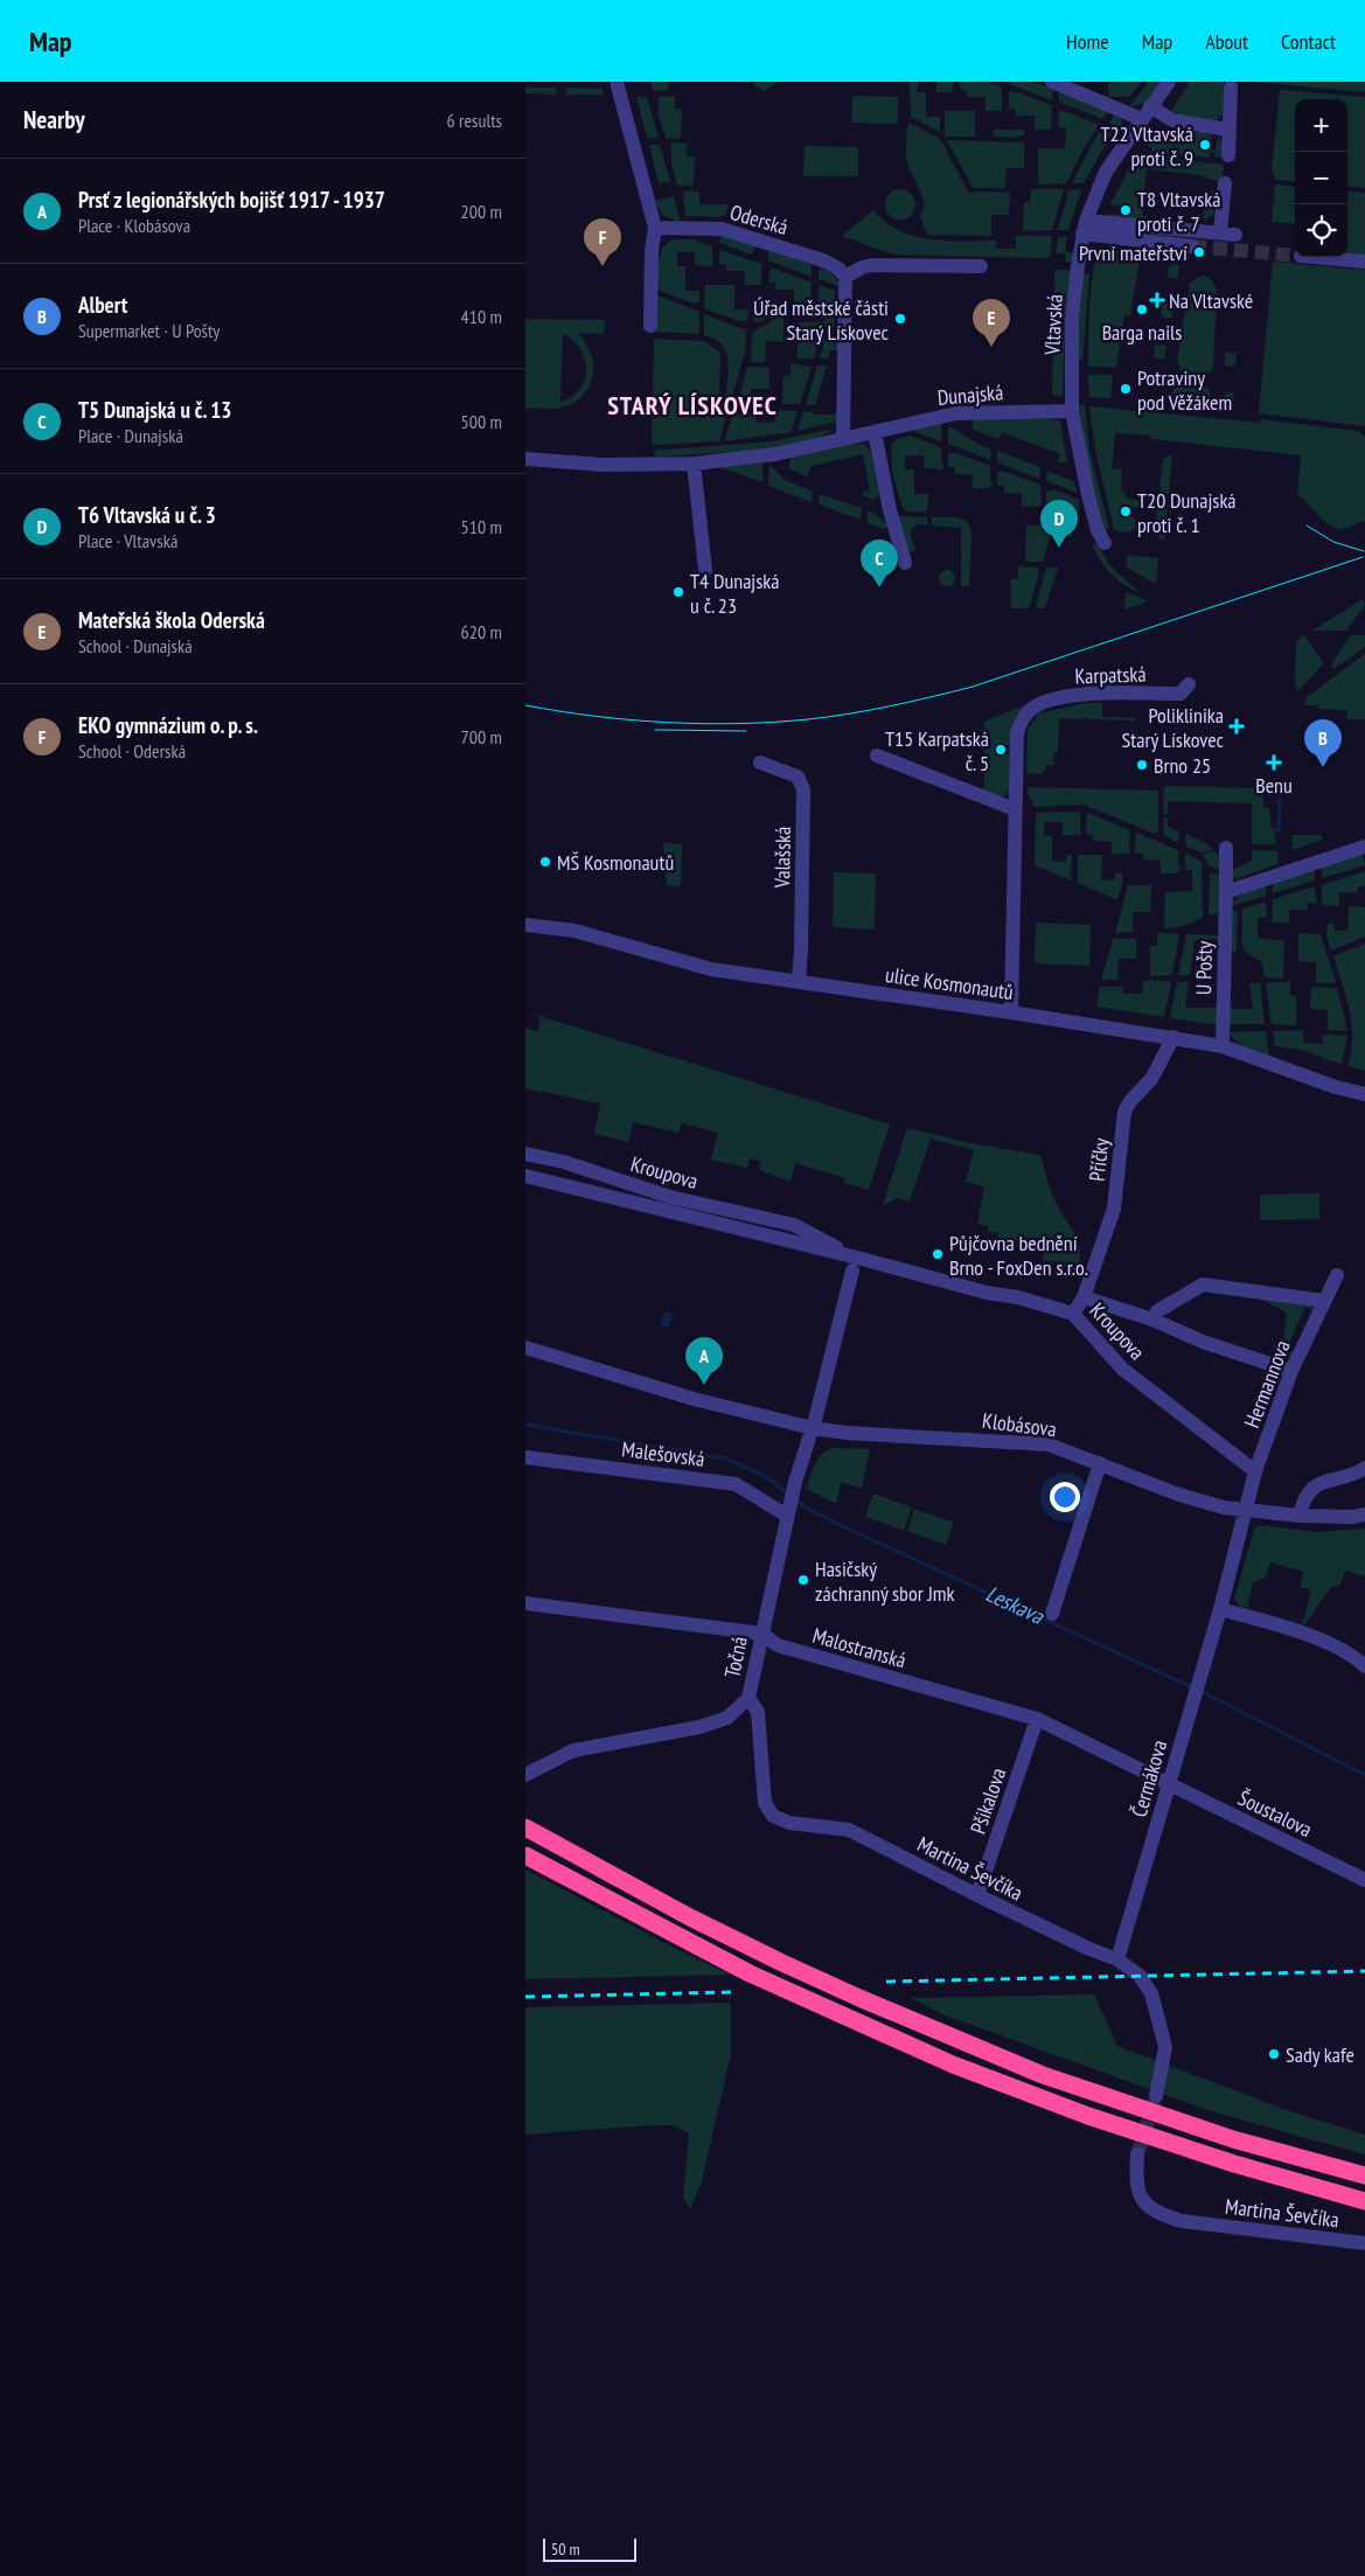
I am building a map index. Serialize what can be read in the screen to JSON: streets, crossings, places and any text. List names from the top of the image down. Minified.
{"streets":{"street":["Oderská","Vltavská","Dunajská","Karpatská","Valašská","U Pošty","ulice Kosmonautů","Příčky","Kroupova","Hermannova","Klobásova","Malešovská","Malostranská","Točná","Čermákova","Pšikalova","Šoustalova","Martina Ševčíka"]},"crossings":[["Vltavská","Dunajská"],["Karpatská","ulice Kosmonautů"],["Valašská","ulice Kosmonautů"],["U Pošty","ulice Kosmonautů"],["ulice Kosmonautů","Příčky"],["Příčky","Kroupova"],["Kroupova","Hermannova"],["Hermannova","Klobásova"],["Hermannova","Čermákova"],["Klobásova","Točná"],["Klobásova","Čermákova"],["Malešovská","Točná"],["Malostranská","Točná"],["Malostranská","Čermákova"],["Malostranská","Pšikalova"],["Malostranská","Šoustalova"],["Točná","Martina Ševčíka"],["Čermákova","Šoustalova"],["Čermákova","Martina Ševčíka"],["Pšikalova","Martina Ševčíka"]],"districts":["STARÝ LÍSKOVEC"],"water":["Leskava"],"places":{"other":["T22 Vltavská proti č. 9","T8 Vltavská proti č. 7","První mateřství","Barga nails","Úřad městské části Starý Lískovec","Potraviny pod Věžákem","T20 Dunajská proti č. 1","T4 Dunajská u č. 23","T15 Karpatská č. 5","Brno 25","MŠ Kosmonautů","Půjčovna bednění Brno - FoxDen s.r.o.","Hasičský záchranný sbor Jmk","Sady kafe"],"health":["Na Vltavské","Poliklinika Starý Lískovec","Benu"]},"scale_bar":"50 m","page":{"header":"Map","nav":["Home","Map","About","Contact"],"heading":["Nearby","6 results"],"map_buttons":["+","−"],"list":[{"mark":"A","name":"Prsť z legionářských bojišť 1917 - 1937","note":"Place · Klobásova","value":"200 m"},{"mark":"B","name":"Albert","note":"Supermarket · U Pošty","value":"410 m"},{"mark":"C","name":"T5 Dunajská u č. 13","note":"Place · Dunajská","value":"500 m"},{"mark":"D","name":"T6 Vltavská u č. 3","note":"Place · Vltavská","value":"510 m"},{"mark":"E","name":"Mateřská škola Oderská","note":"School · Dunajská","value":"620 m"},{"mark":"F","name":"EKO gymnázium o. p. s.","note":"School · Oderská","value":"700 m"}],"pins":["F","E","D","C","B","A"],"scale":"50 m"}}
